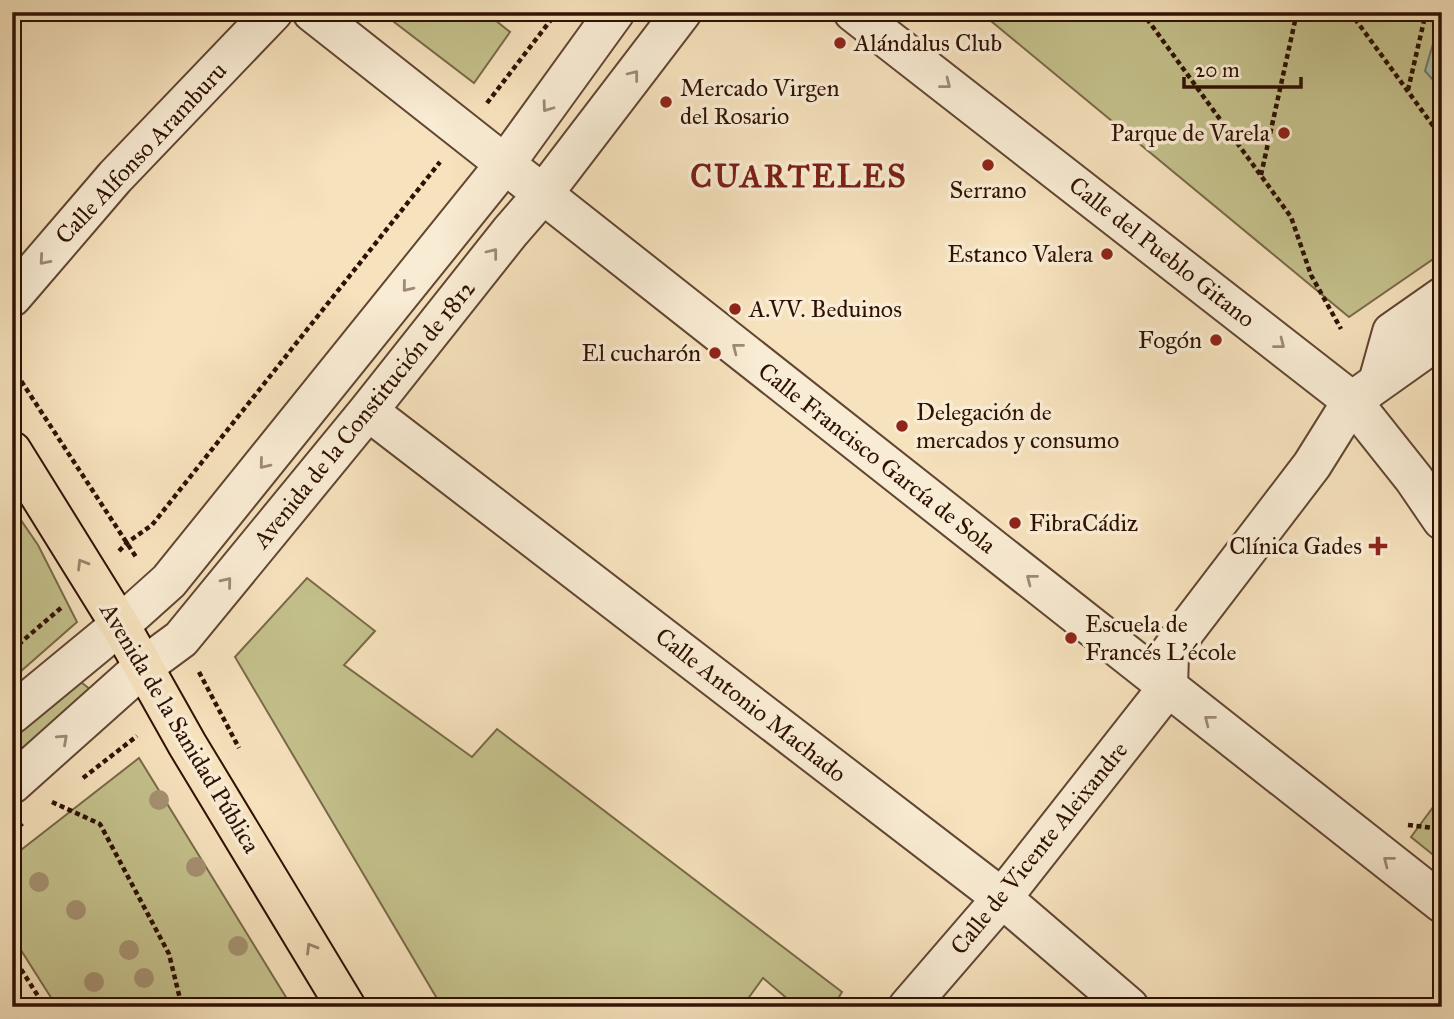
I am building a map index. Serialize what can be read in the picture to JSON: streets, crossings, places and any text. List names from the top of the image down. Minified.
{"streets":{"main road":["Avenida de la Sanidad Pública"],"street":["Calle Alfonso Aramburu","Calle del Pueblo Gitano","Avenida de la Constitución de 1812","Calle Francisco García de Sola","Calle Antonio Machado","Calle de Vicente Aleixandre"]},"crossings":[["Avenida de la Constitución de 1812","Calle Francisco García de Sola"],["Avenida de la Constitución de 1812","Calle Antonio Machado"],["Avenida de la Constitución de 1812","Avenida de la Sanidad Pública"],["Calle Francisco García de Sola","Calle de Vicente Aleixandre"],["Calle Antonio Machado","Calle de Vicente Aleixandre"]],"one_way":["Calle Alfonso Aramburu","Calle del Pueblo Gitano","Calle Francisco García de Sola","Avenida de la Sanidad Pública"],"districts":["CUARTELES"],"places":{"other":["Alándalus Club","Mercado Virgen del Rosario","Parque de Varela","Serrano","Estanco Valera","A.VV. Beduinos","Fogón","El cucharón","Delegación de mercados y consumo","FibraCádiz","Escuela de Francés L'école"],"health":["Clínica Gades"]},"scale_bar":"20 m"}
